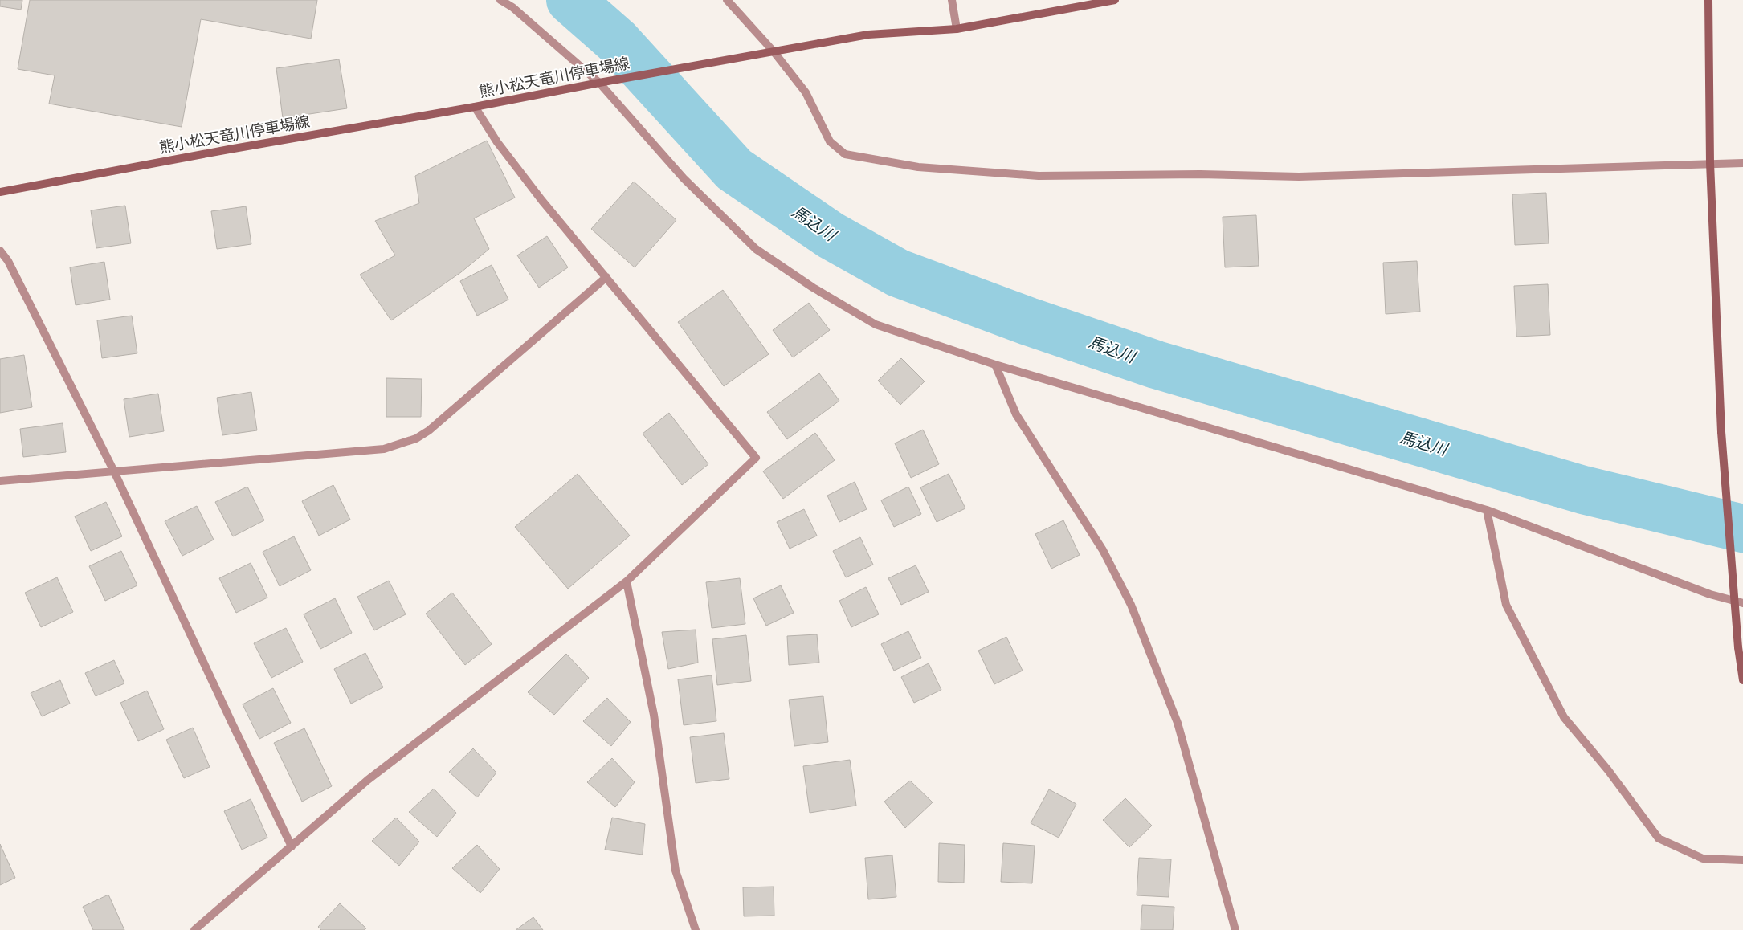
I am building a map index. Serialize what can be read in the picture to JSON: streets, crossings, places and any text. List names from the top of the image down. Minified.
{"streets":{"main road":["熊小松天竜川停車場線"]},"water":["馬込川"]}
